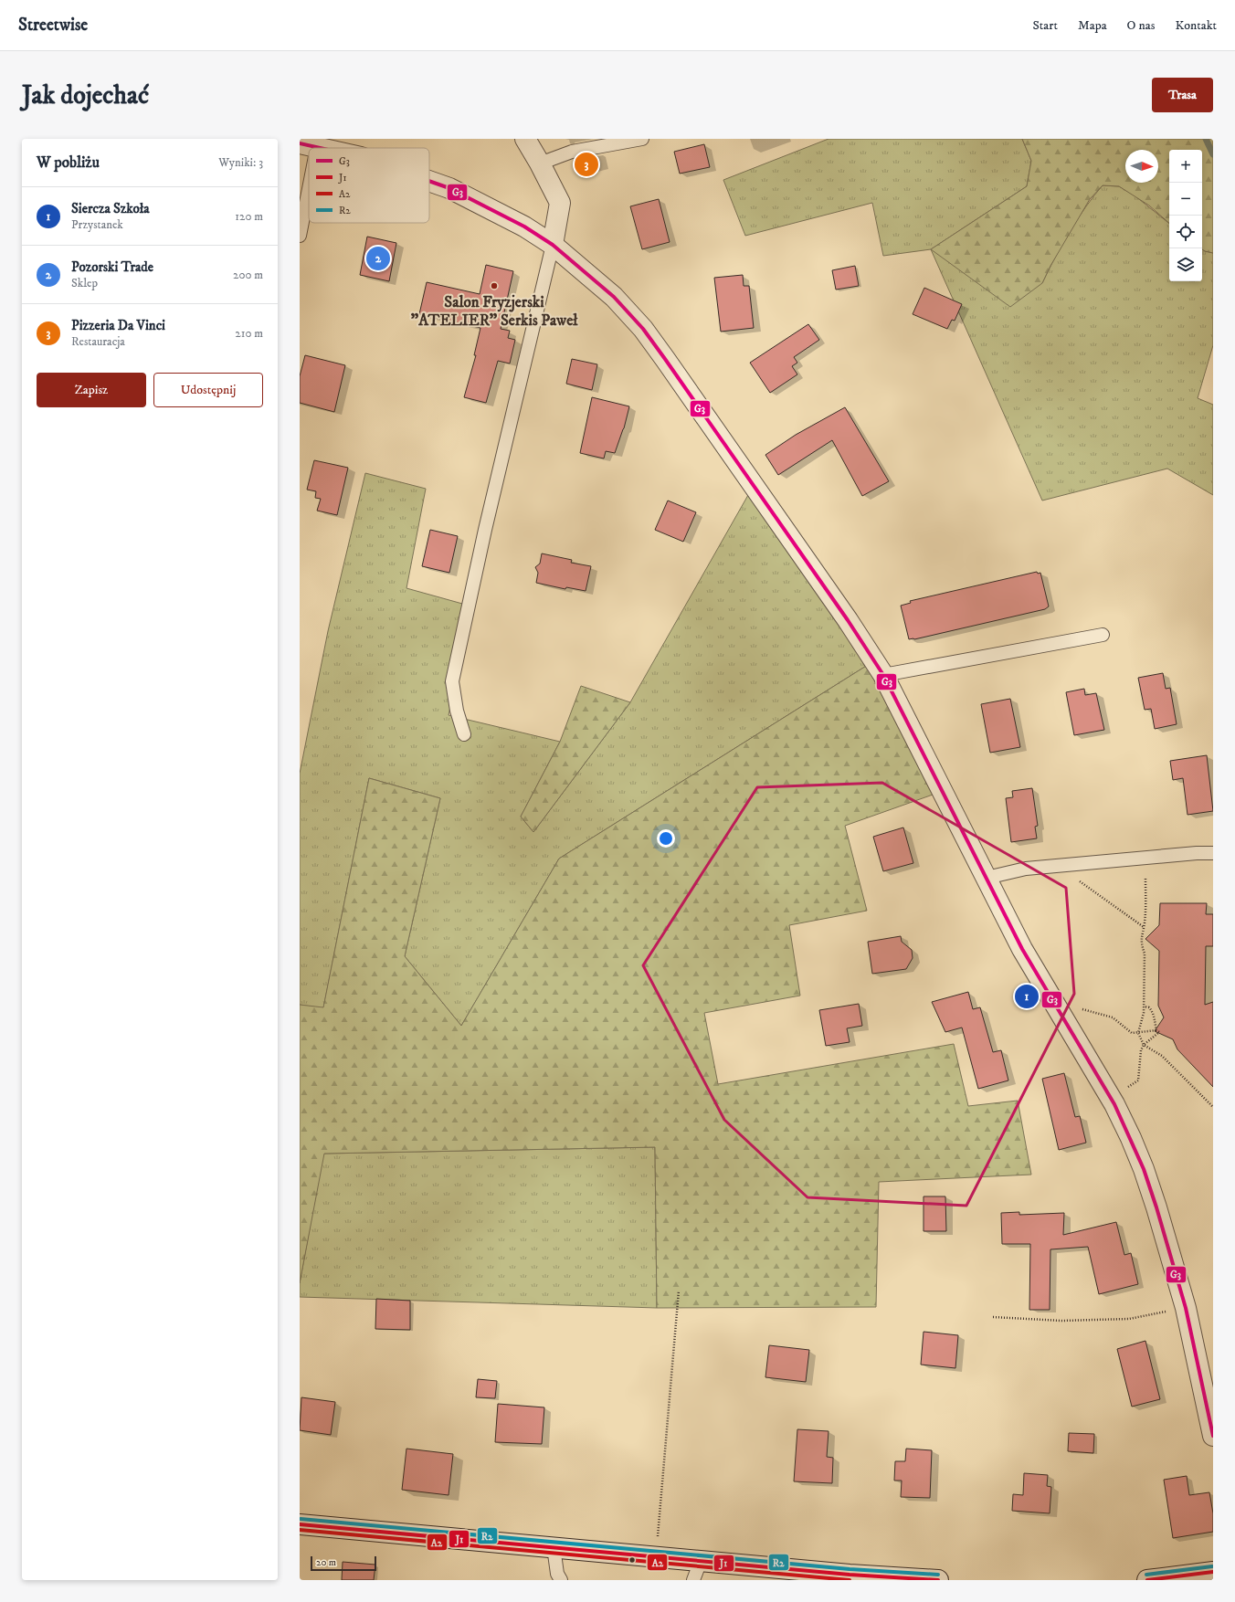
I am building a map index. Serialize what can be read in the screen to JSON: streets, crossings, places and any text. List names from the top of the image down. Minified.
{"places":["Salon Fryzjerski \"ATELIER\" Serkis Paweł"],"lines":["transit line G3","transit line R2","transit line J1","transit line A2"],"legend":["G3","J1","A2","R2"],"scale_bar":"20 m","north":"right","page":{"header":"Streetwise","nav":["Start","Mapa","O nas","Kontakt"],"buttons":["Trasa",["Zapisz","Udostępnij"]],"title":"Jak dojechać","heading":["W pobliżu","Wyniki: 3"],"map_buttons":["+","−"],"pins":["3","2","1"],"list":[{"mark":"1","name":"Siercza Szkoła","note":"Przystanek","value":"120 m"},{"mark":"2","name":"Pozorski Trade","note":"Sklep","value":"200 m"},{"mark":"3","name":"Pizzeria Da Vinci","note":"Restauracja","value":"210 m"}],"scale":"20 m"}}
